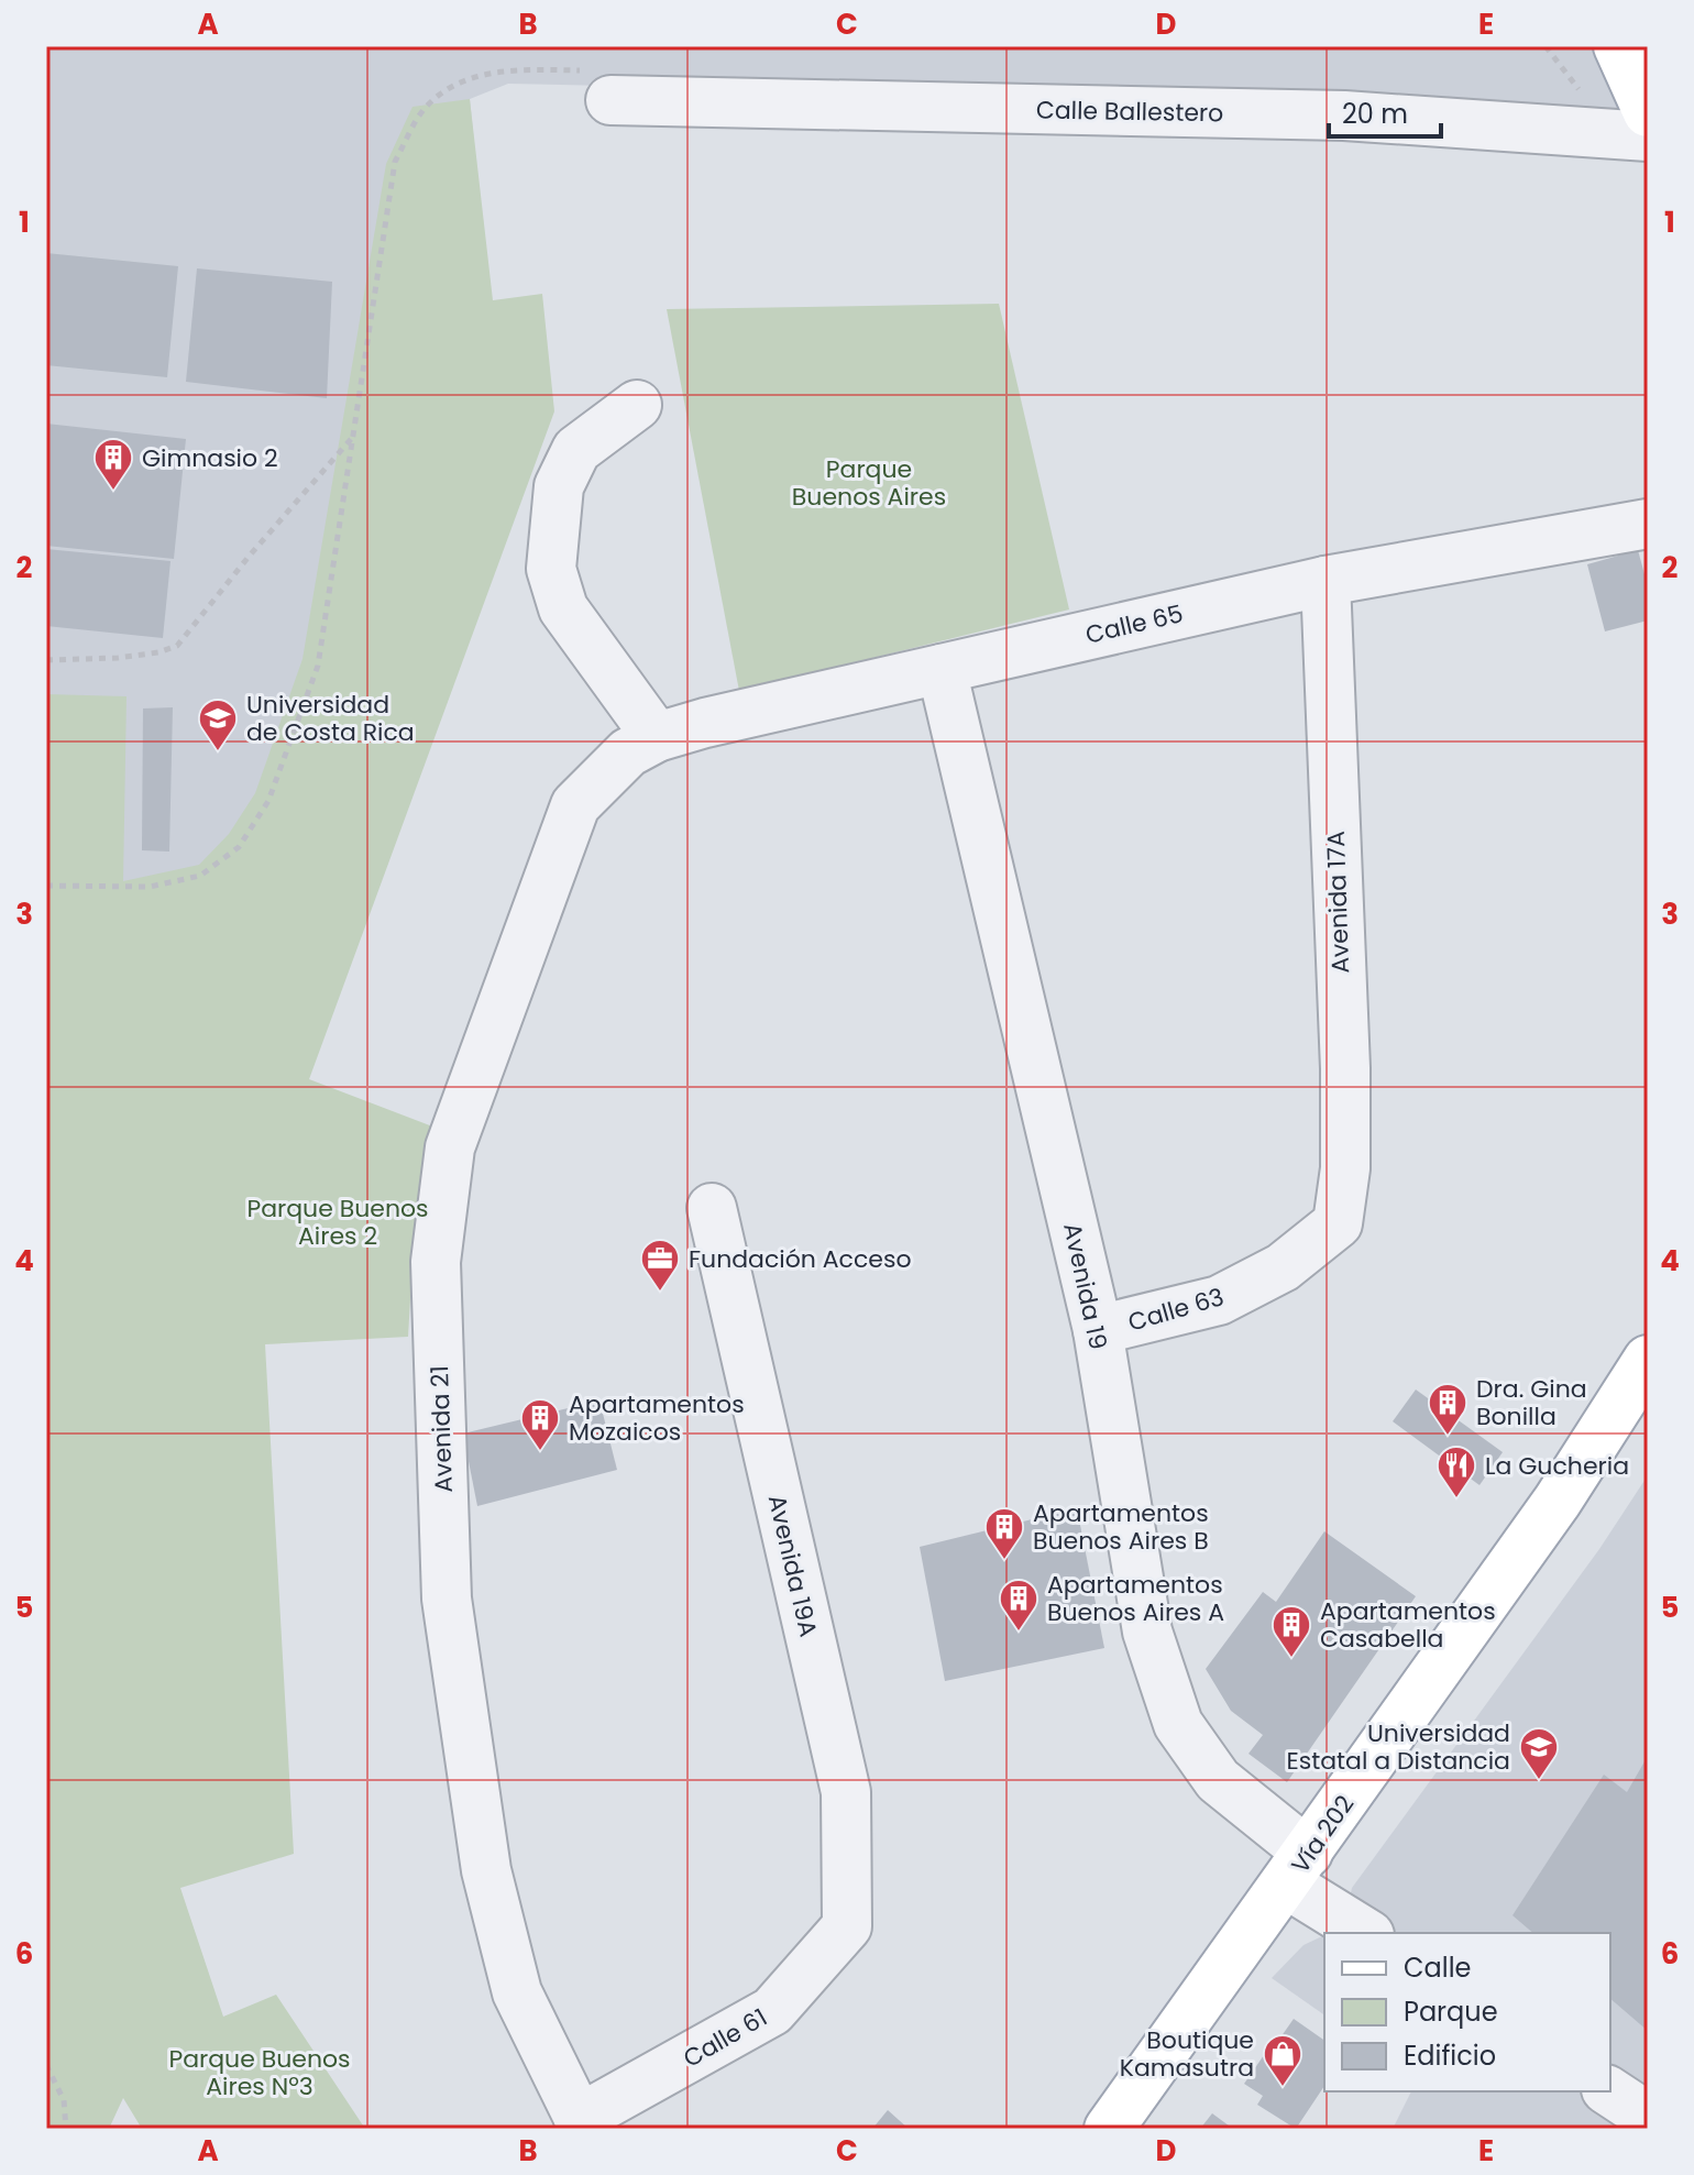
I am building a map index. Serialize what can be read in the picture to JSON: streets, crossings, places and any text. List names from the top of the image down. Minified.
{"streets":{"main road":["Vía 202"],"street":["Calle Ballestero","Calle 65","Avenida 17A","Avenida 19","Calle 63","Avenida 21","Avenida 19A","Calle 61"]},"crossings":[["Calle 65","Avenida 17A"],["Calle 65","Avenida 19"],["Calle 65","Avenida 21"],["Avenida 17A","Calle 63"],["Avenida 19","Calle 63"],["Avenida 19","Vía 202"],["Avenida 21","Calle 61"],["Avenida 19A","Calle 61"]],"parks":["Parque Buenos Aires","Parque Buenos Aires 2","Parque Buenos Aires Nº3"],"places":{"building":["Gimnasio 2","Dra. Gina Bonilla","Apartamentos Mozaicos","Apartamentos Buenos Aires B","Apartamentos Buenos Aires A","Apartamentos Casabella"],"school or university":["Universidad de Costa Rica","Universidad Estatal a Distancia"],"office":["Fundación Acceso"],"restaurant":["La Gucheria"],"shop":["Boutique Kamasutra"]},"legend":["Calle","Parque","Edificio"],"scale_bar":"20 m","grid":{"columns":["A","B","C","D","E"],"rows":["1","2","3","4","5","6"]}}
